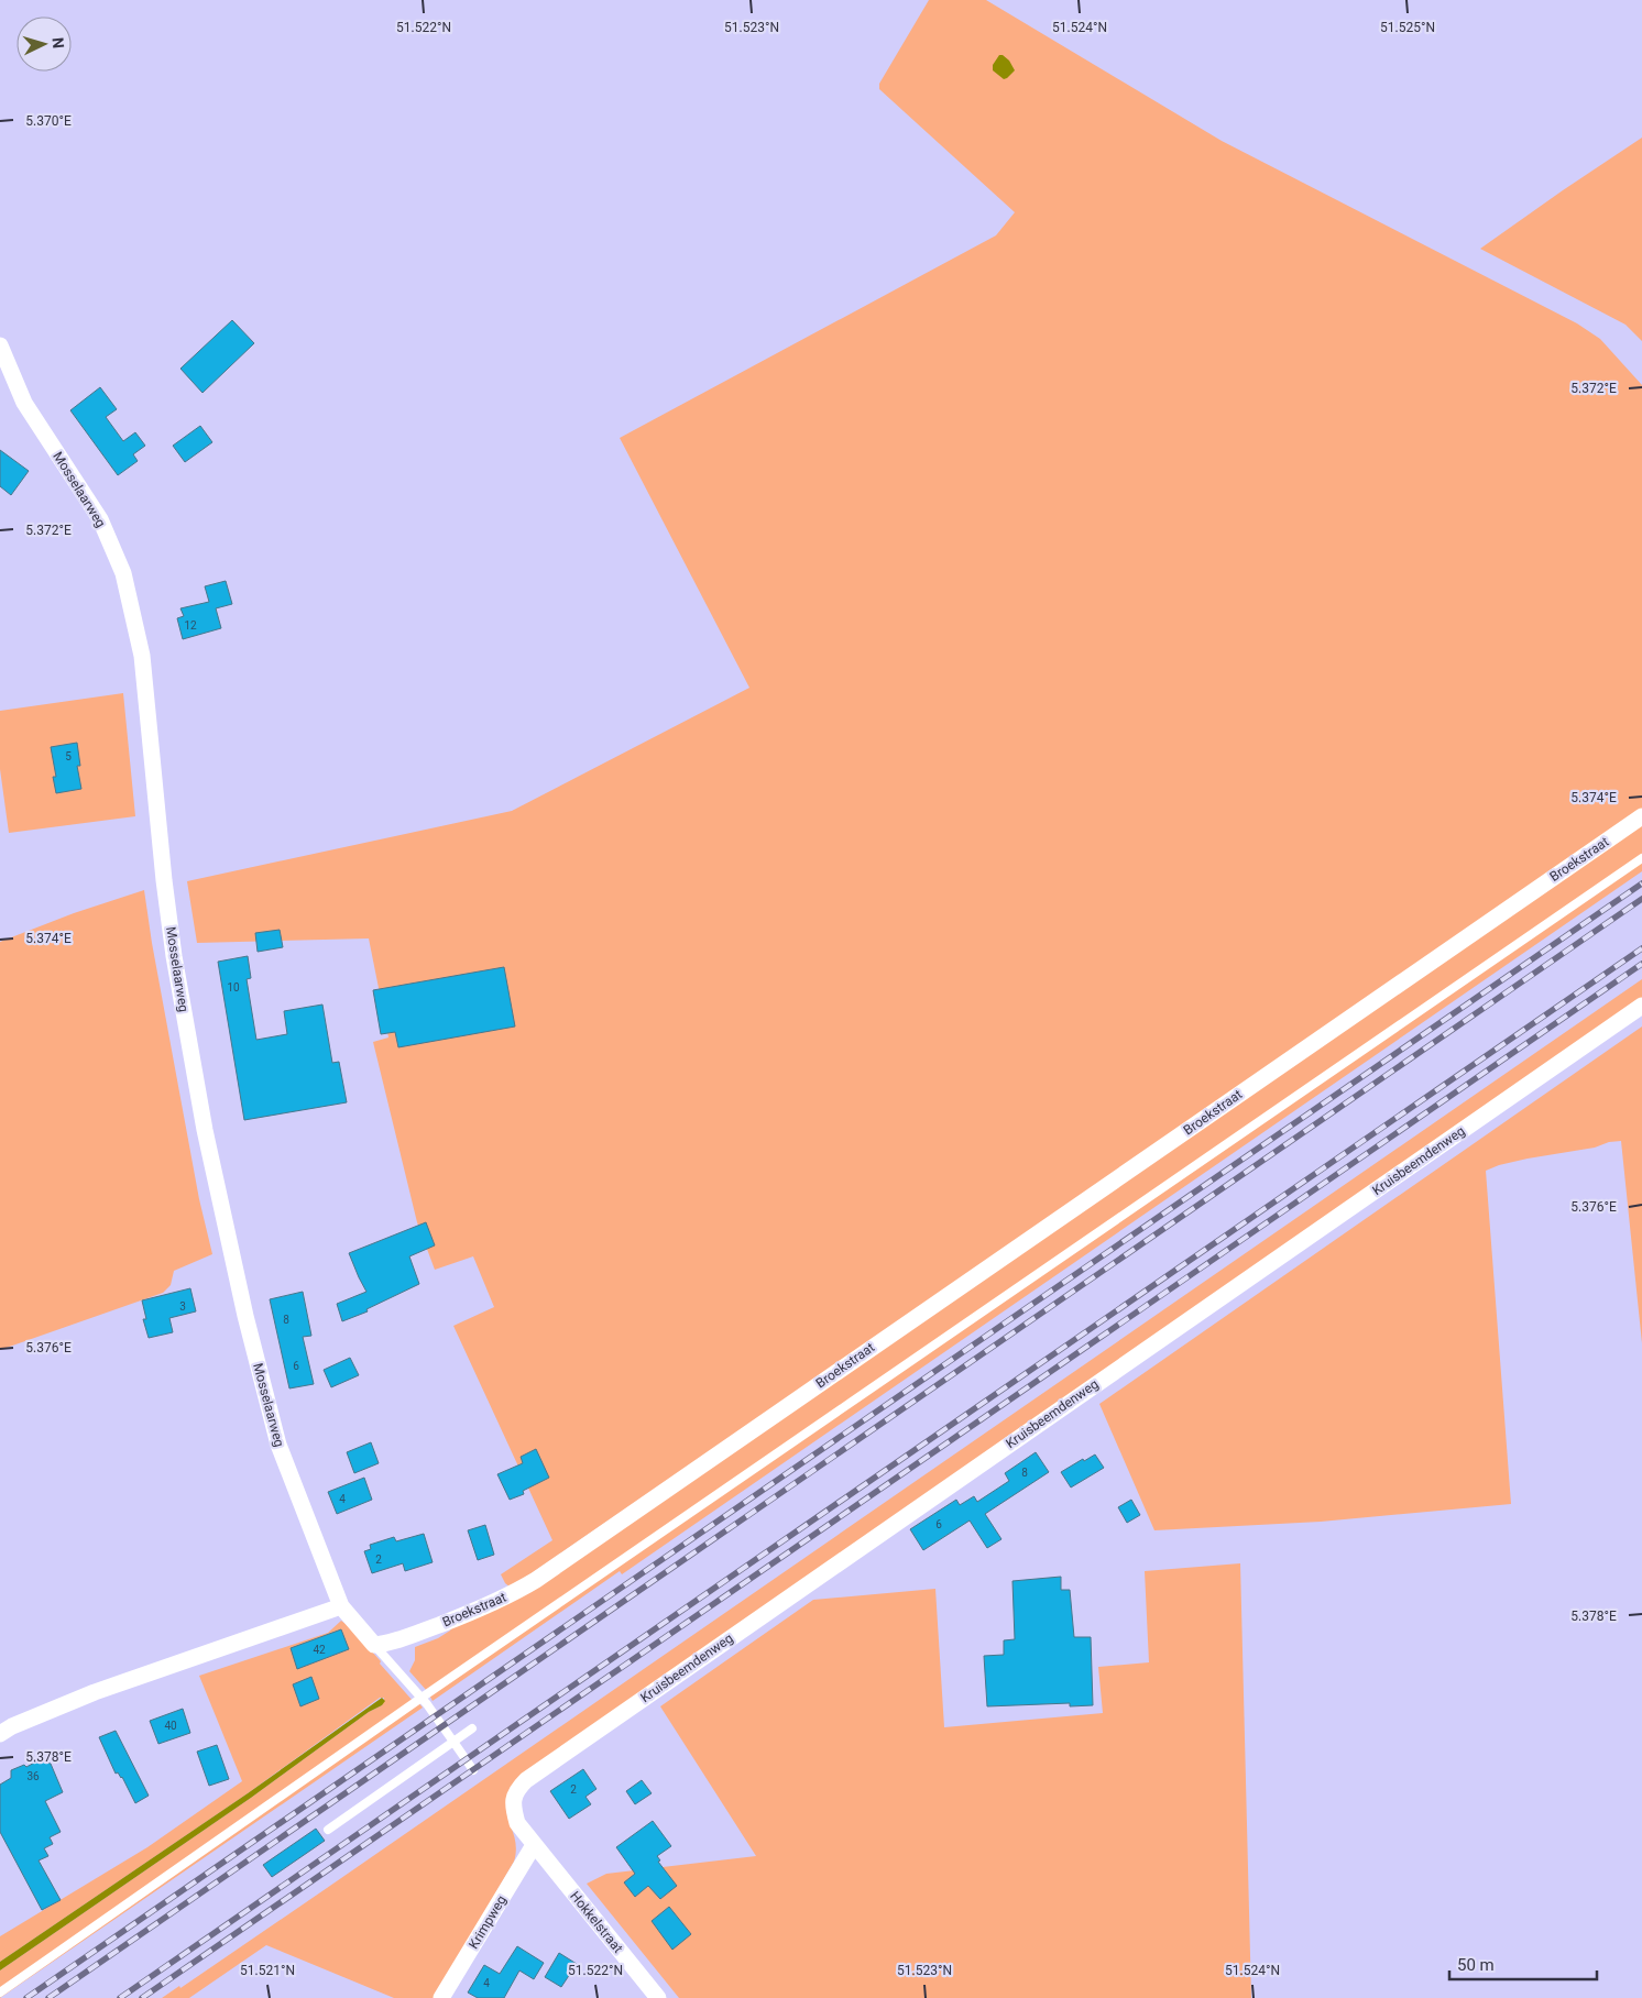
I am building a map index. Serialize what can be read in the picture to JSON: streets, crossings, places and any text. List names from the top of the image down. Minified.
{"streets":{"street":["Mosselaarweg","Broekstraat","Kruisbeemdenweg","Krimpweg","Hokkelstraat"]},"crossings":[["Kruisbeemdenweg","Krimpweg"],["Kruisbeemdenweg","Hokkelstraat"],["Krimpweg","Hokkelstraat"]],"house_numbers":["12","5","10","3","8","6","8","4","6","2","42","40","36","2","4"],"scale_bar":"50 m","north":"right","coordinates":["51.522°N","51.523°N","51.524°N","51.525°N","5.370°E","5.372°E","5.374°E","5.376°E","5.378°E","51.521°N"]}
